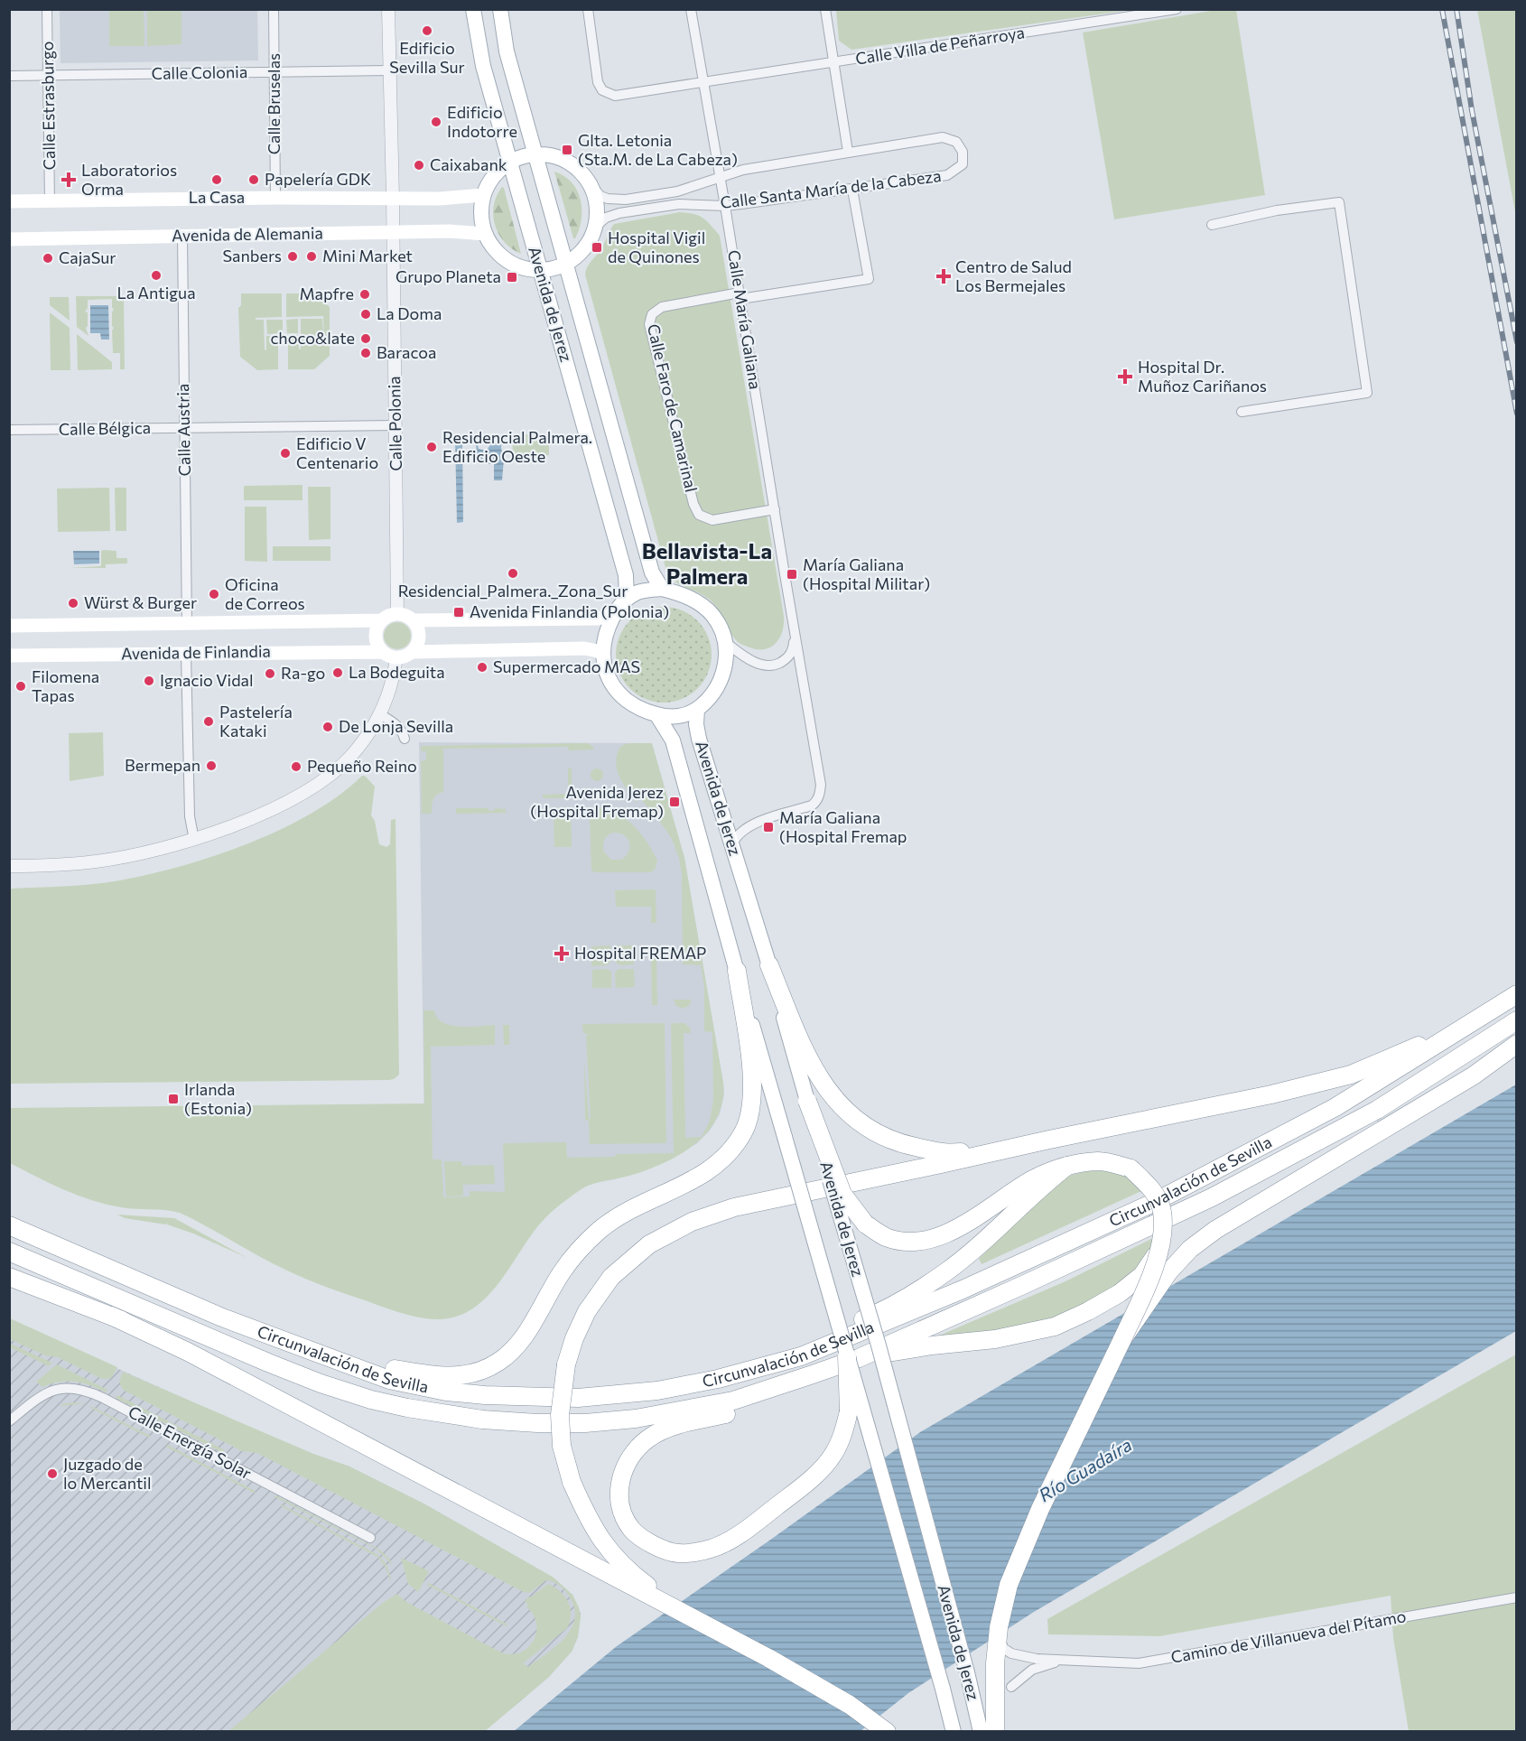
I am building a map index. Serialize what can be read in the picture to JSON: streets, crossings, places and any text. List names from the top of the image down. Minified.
{"streets":{"highway":["Circunvalación de Sevilla"],"main road":["Avenida de Alemania","Avenida de Jerez","Avenida de Finlandia"],"street":["Calle Villa de Peñarroya","Calle Colonia","Calle Bruselas","Calle Estrasburgo","Calle Santa María de la Cabeza","Calle María Galiana","Calle Faro de Camarinal","Calle Polonia","Calle Bélgica","Calle Austria","Calle Energía Solar","Camino de Villanueva del Pítamo"]},"crossings":[["Calle Villa de Peñarroya","Calle María Galiana"],["Calle Colonia","Calle Bruselas"],["Calle Colonia","Calle Estrasburgo"],["Calle Colonia","Calle Polonia"],["Calle Santa María de la Cabeza","Calle María Galiana"],["Avenida de Alemania","Calle Polonia"],["Avenida de Alemania","Calle Austria"],["Avenida de Jerez","Calle María Galiana"],["Avenida de Jerez","Circunvalación de Sevilla"],["Calle María Galiana","Calle Faro de Camarinal"],["Calle Polonia","Calle Bélgica"],["Calle Polonia","Avenida de Finlandia"],["Calle Bélgica","Calle Austria"],["Calle Austria","Avenida de Finlandia"]],"districts":["Bellavista-La Palmera"],"water":["Río Guadaíra"],"places":{"other":["Edificio Sevilla Sur","Edificio Indotorre","Caixabank","La Casa","Papelería GDK","Sanbers","Mini Market","CajaSur","La Antigua","Mapfre","La Doma","choco&late","Baracoa","Residencial Palmera. Edificio Oeste","Edificio V Centenario","Residencial_Palmera._Zona_Sur","Oficina de Correos","Würst & Burger","Supermercado MAS","La Bodeguita","Ra-go","Ignacio Vidal","Filomena Tapas","Pastelería Kataki","De Lonja Sevilla","Bermepan","Pequeño Reino","Juzgado de lo Mercantil"],"transit":["Glta. Letonia (Sta.M. de La Cabeza)","Hospital Vigil de Quinones","Grupo Planeta","María Galiana (Hospital Militar)","Avenida Finlandia (Polonia)","Avenida Jerez (Hospital Fremap)","María Galiana (Hospital Fremap","Irlanda (Estonia)"],"health":["Laboratorios Orma","Centro de Salud Los Bermejales","Hospital Dr. Muñoz Cariñanos","Hospital FREMAP"]}}
